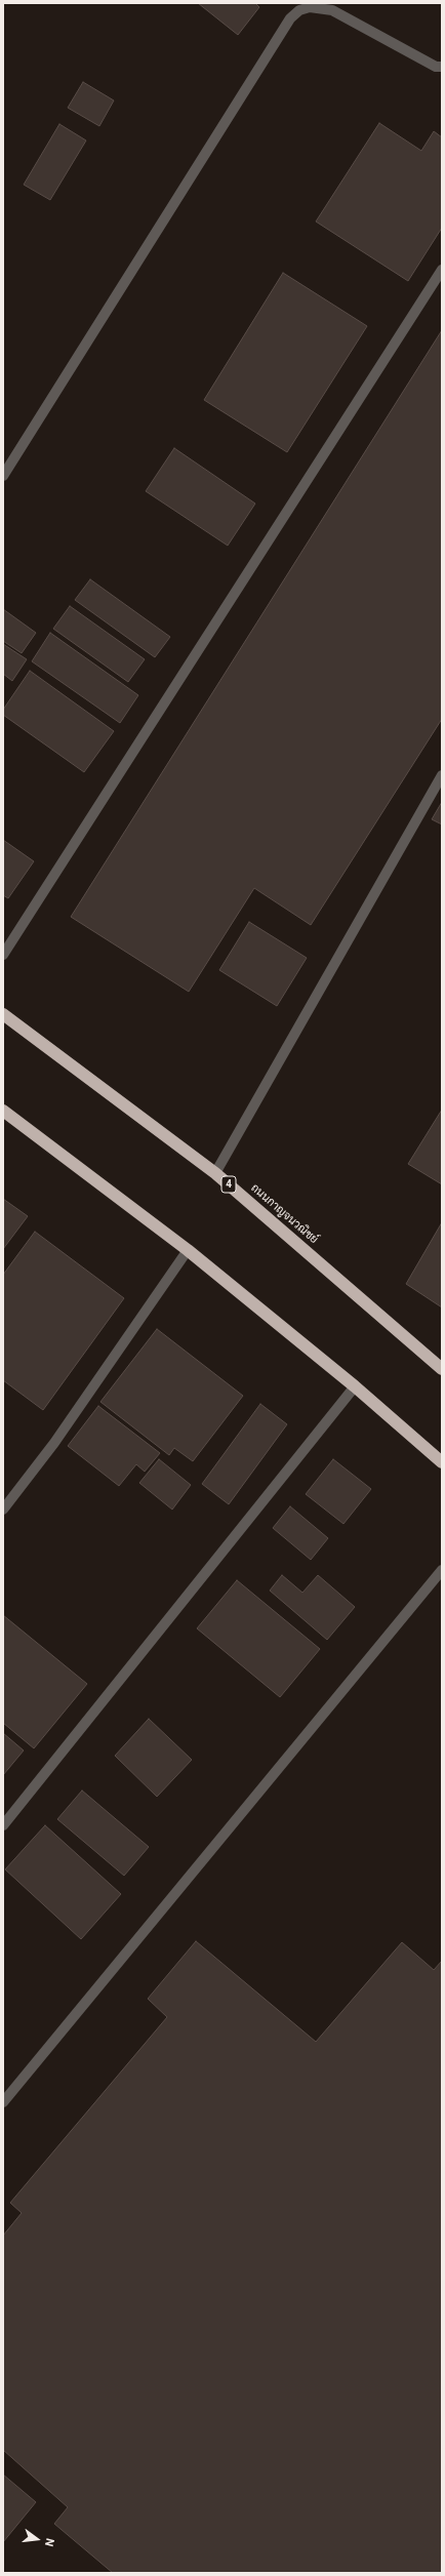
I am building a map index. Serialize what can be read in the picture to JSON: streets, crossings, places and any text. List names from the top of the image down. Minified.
{"streets":{"highway":["4","ถนนกาญจนวณิชย์"]},"north":"right"}
